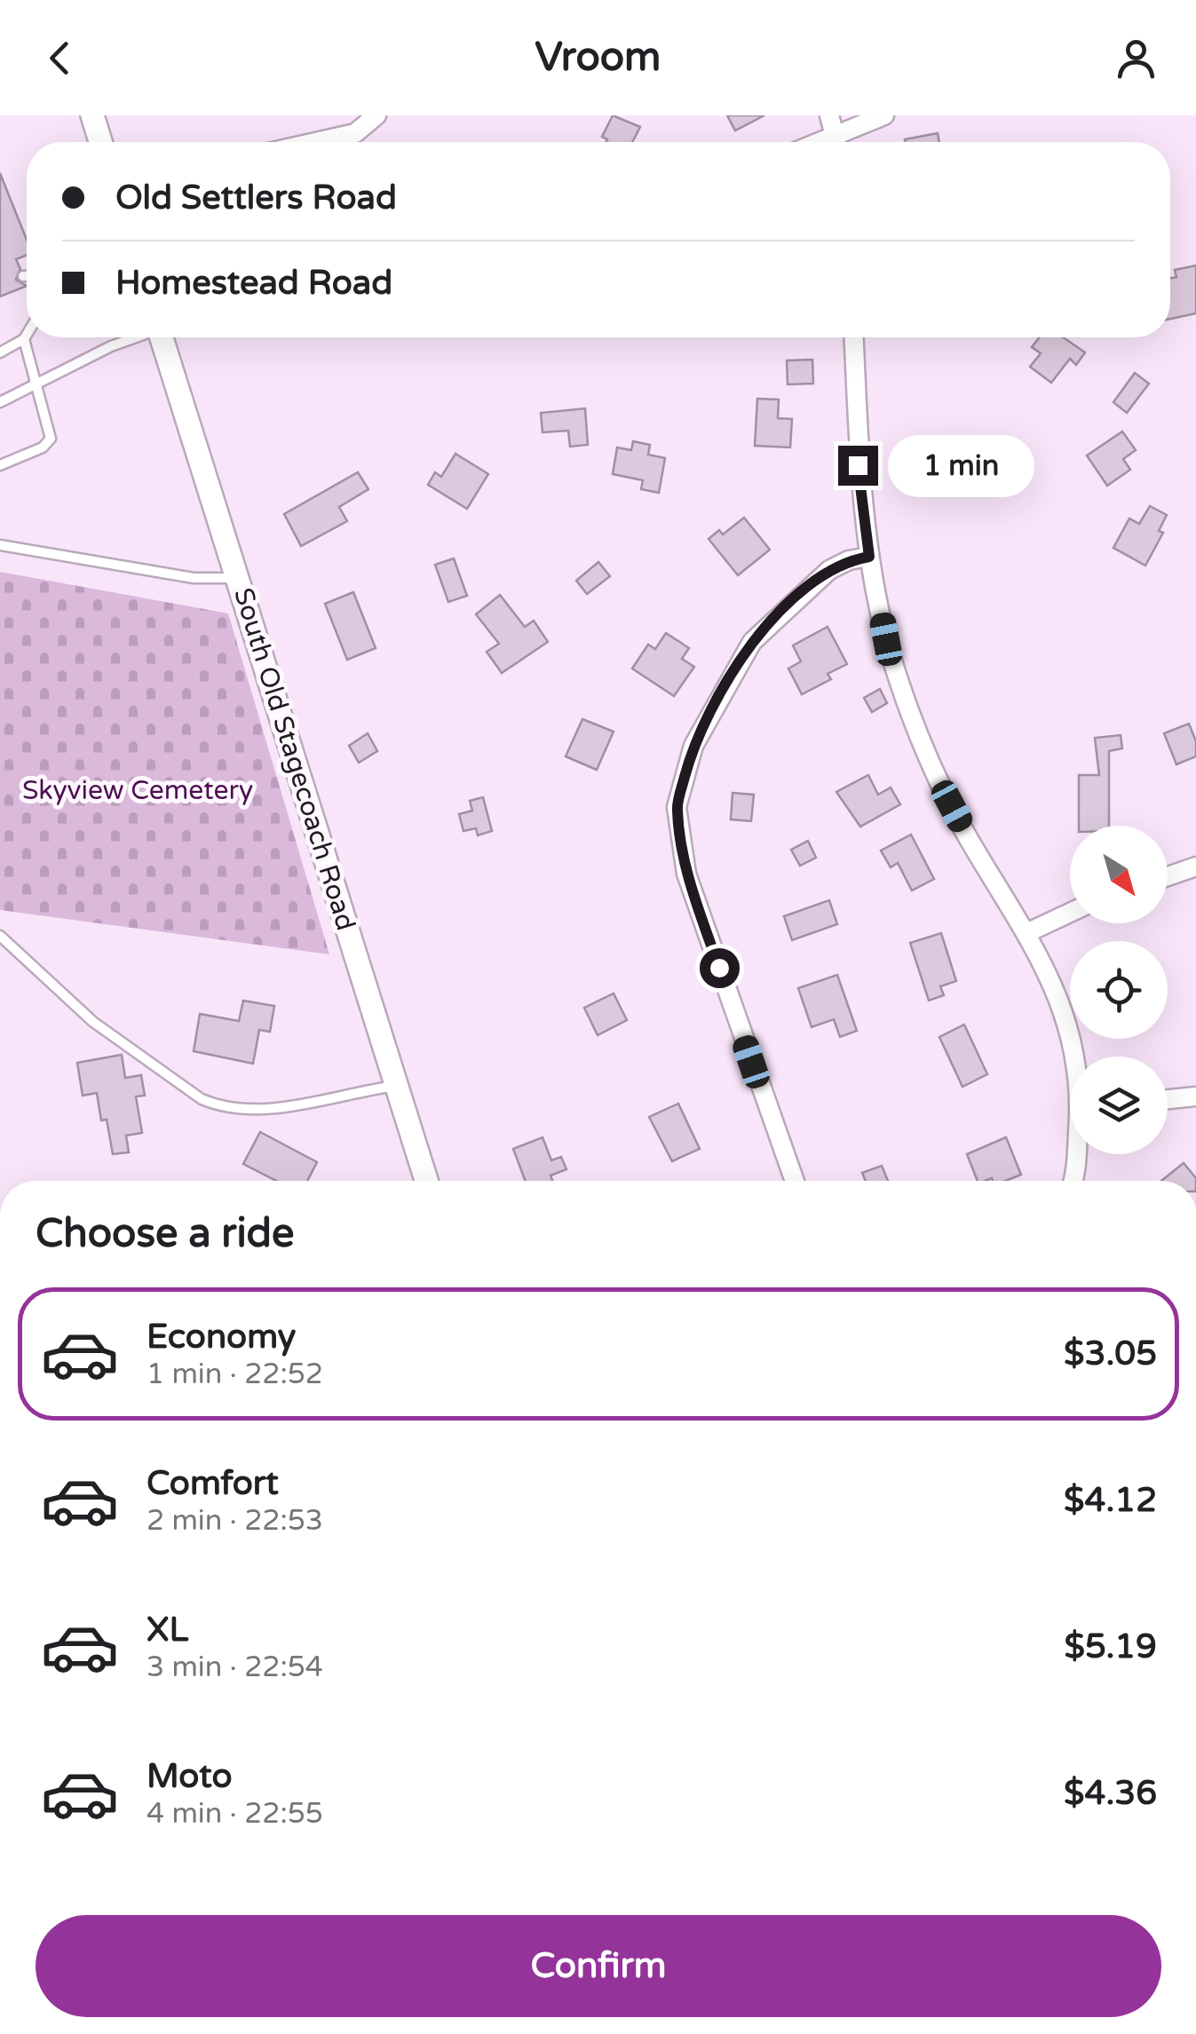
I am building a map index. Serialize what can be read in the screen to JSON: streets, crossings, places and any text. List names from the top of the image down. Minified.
{"streets":{"street":["South Old Stagecoach Road"]},"parks":["Skyview Cemetery"],"north":"bottom right","page":{"header":"Vroom","banner":["Old Settlers Road","Homestead Road"],"bubble":"1 min","heading":"Choose a ride","list":[{"name":"Economy","note":"1 min · 22:52","value":"$3.05"},{"name":"Comfort","note":"2 min · 22:53","value":"$4.12"},{"name":"XL","note":"3 min · 22:54","value":"$5.19"},{"name":"Moto","note":"4 min · 22:55","value":"$4.36"}],"buttons":"Confirm"}}
